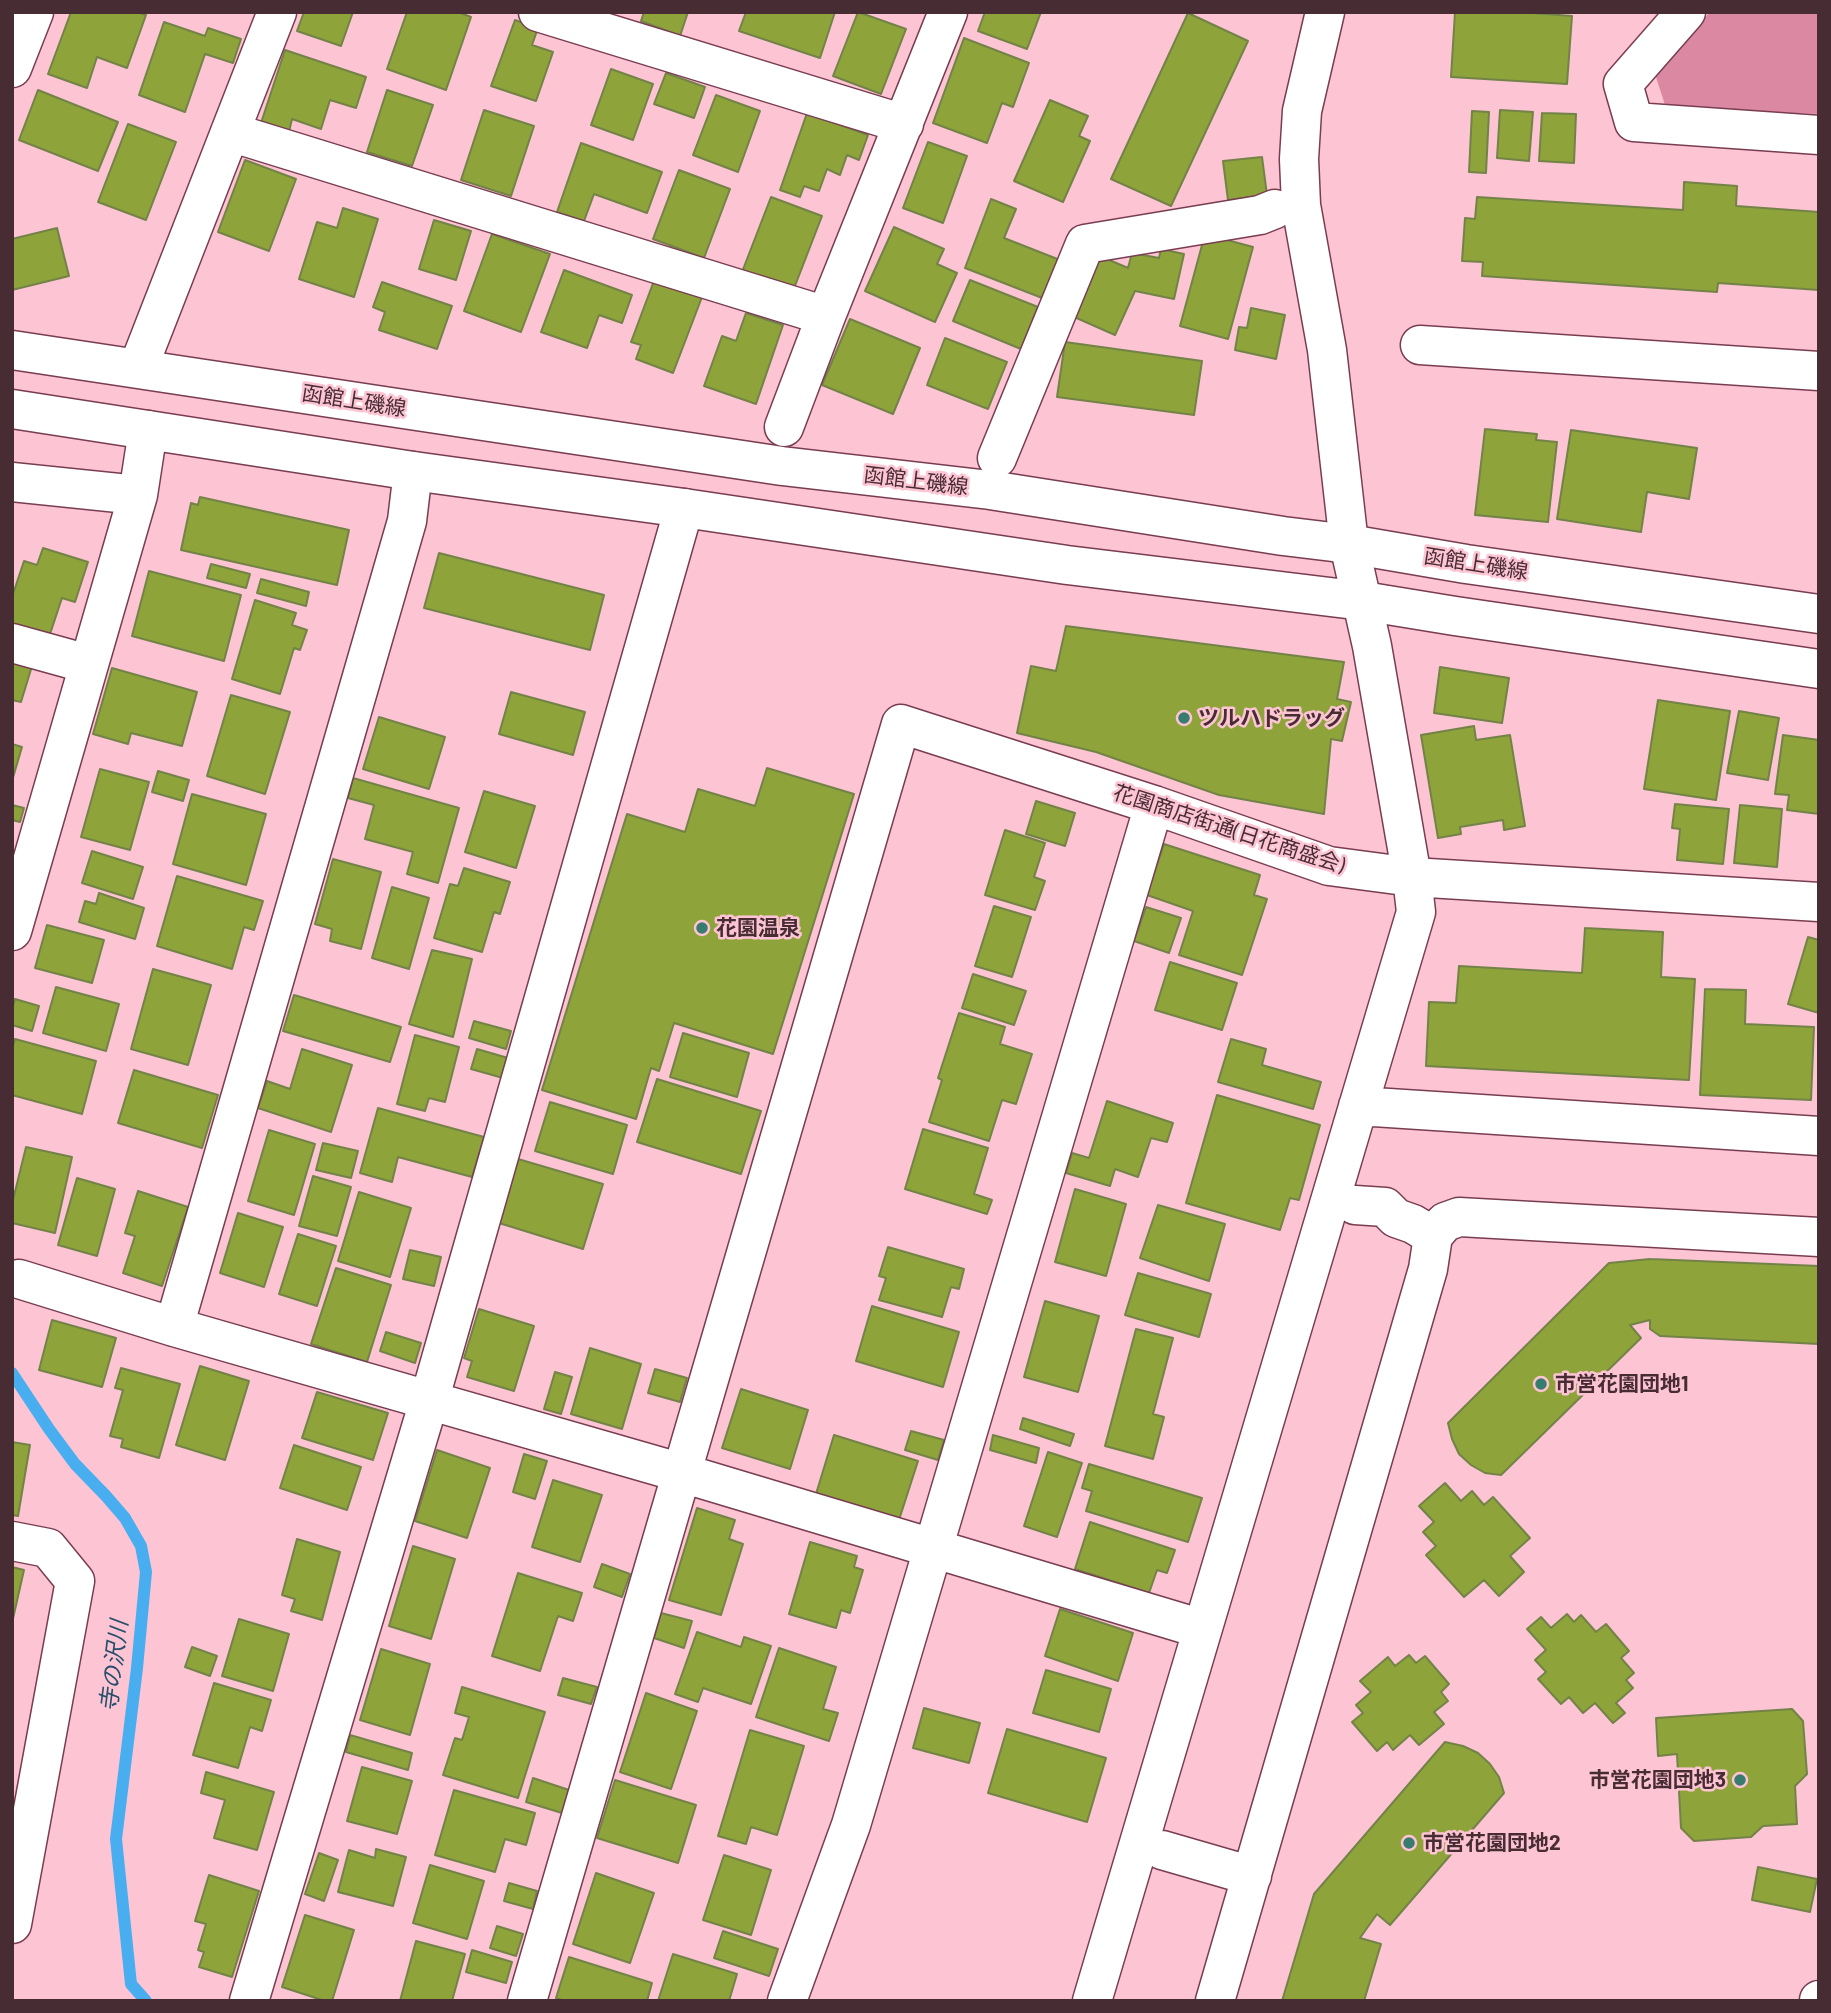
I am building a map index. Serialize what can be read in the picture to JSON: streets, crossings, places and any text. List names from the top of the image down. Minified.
{"streets":{"street":["函館上磯線","花園商店街通(日花商盛会)"]},"water":["寺の沢川"],"places":["ツルハドラッグ","花園温泉","市営花園団地1","市営花園団地3","市営花園団地2"]}
